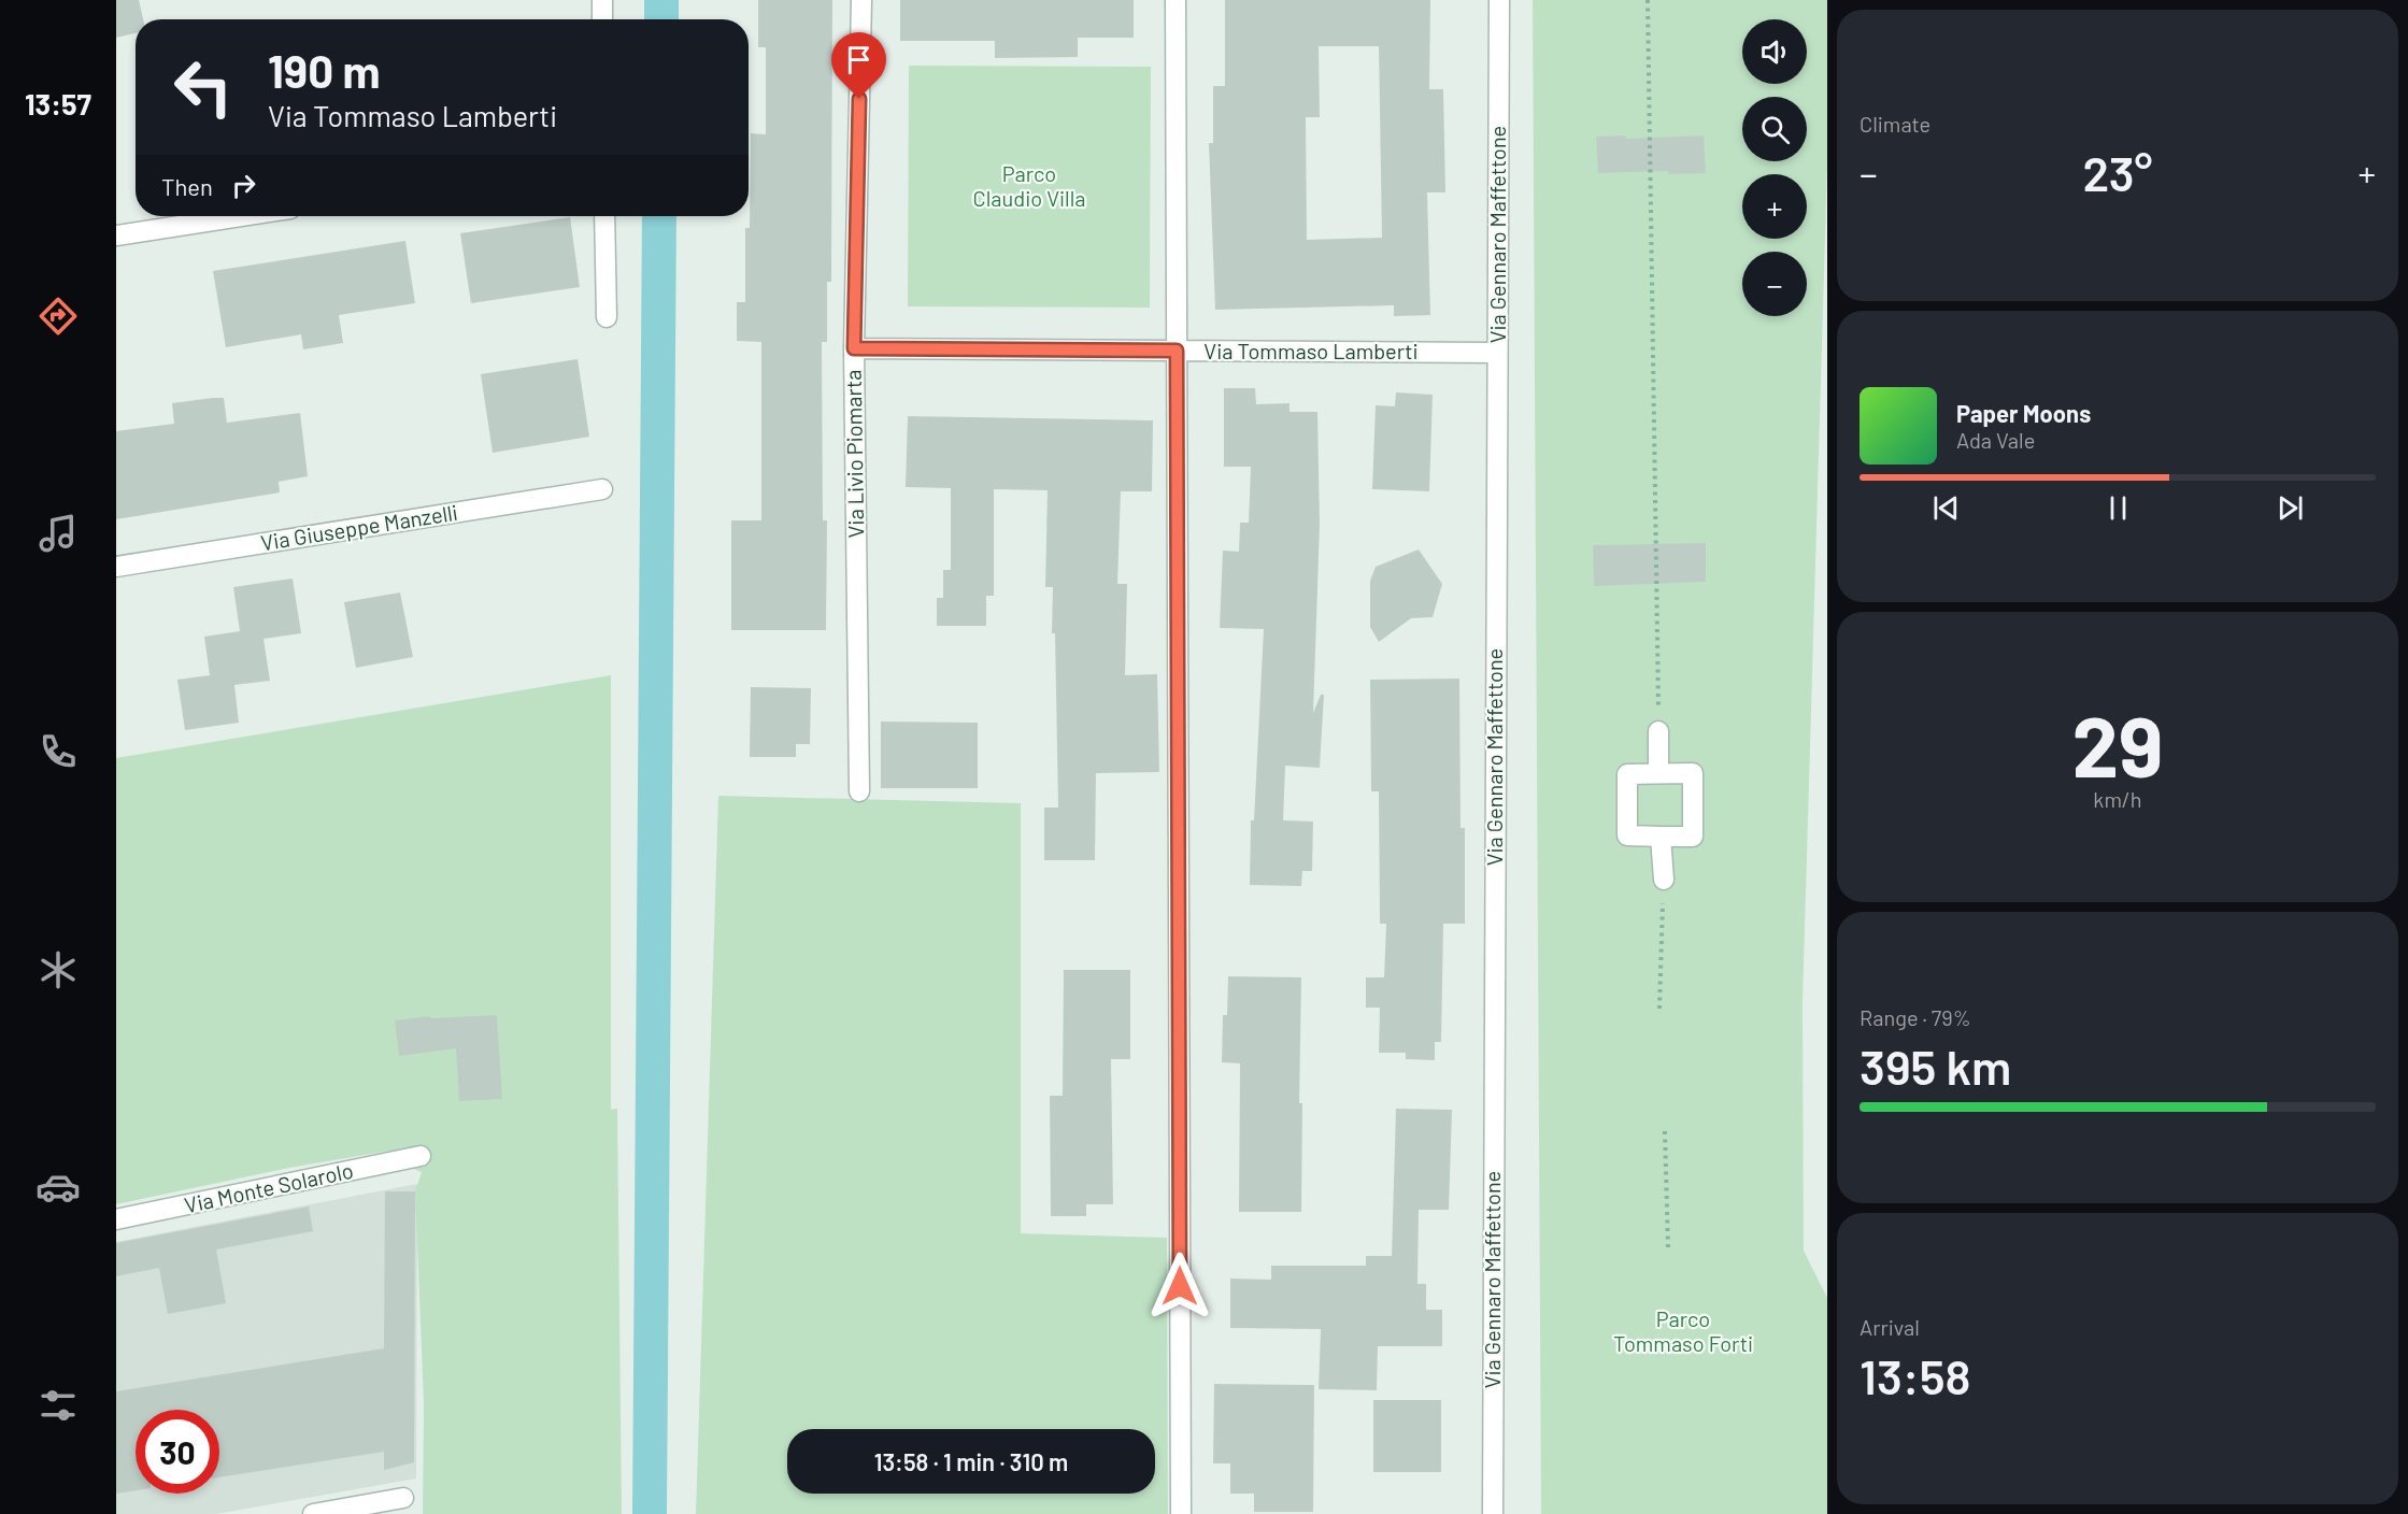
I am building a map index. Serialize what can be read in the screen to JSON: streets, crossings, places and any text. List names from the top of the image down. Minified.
{"streets":{"street":["Via Gennaro Maffettone","Via Tommaso Lamberti","Via Livio Piomarta","Via Giuseppe Manzelli","Via Monte Solarolo"]},"crossings":[["Via Gennaro Maffettone","Via Tommaso Lamberti"],["Via Tommaso Lamberti","Via Livio Piomarta"]],"parks":["Parco Claudio Villa","Parco Tommaso Forti"],"page":{"tabs":"13:57","tile":["Climate",["29","km/h"],["Range · 79%","395 km"],["Arrival","13:58"]],"map_buttons":["+","−"],"turn":["190 m","Via Tommaso Lamberti"],"heat":["−","23°","+"],"then":"Then","song":["Paper Moons","Ada Vale"],"limit":"30","trip":"13:58 · 1 min · 310 m"}}
